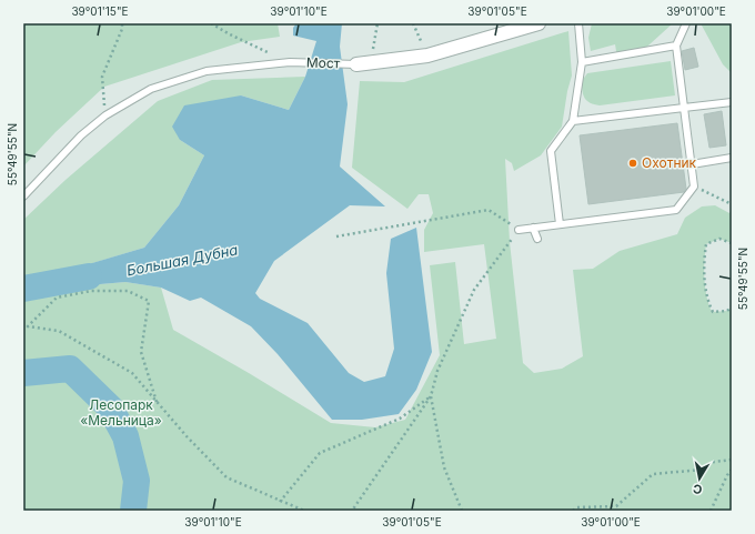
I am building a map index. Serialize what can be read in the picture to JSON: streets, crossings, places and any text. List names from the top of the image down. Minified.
{"streets":{"lane":["Мост"]},"water":["Большая Дубна"],"parks":["Лесопарк «Мельница»"],"places":["Охотник"],"north":"bottom","coordinates":["39°01'15\"E","39°01'10\"E","39°01'05\"E","39°01'00\"E","55°49'55\"N"]}
